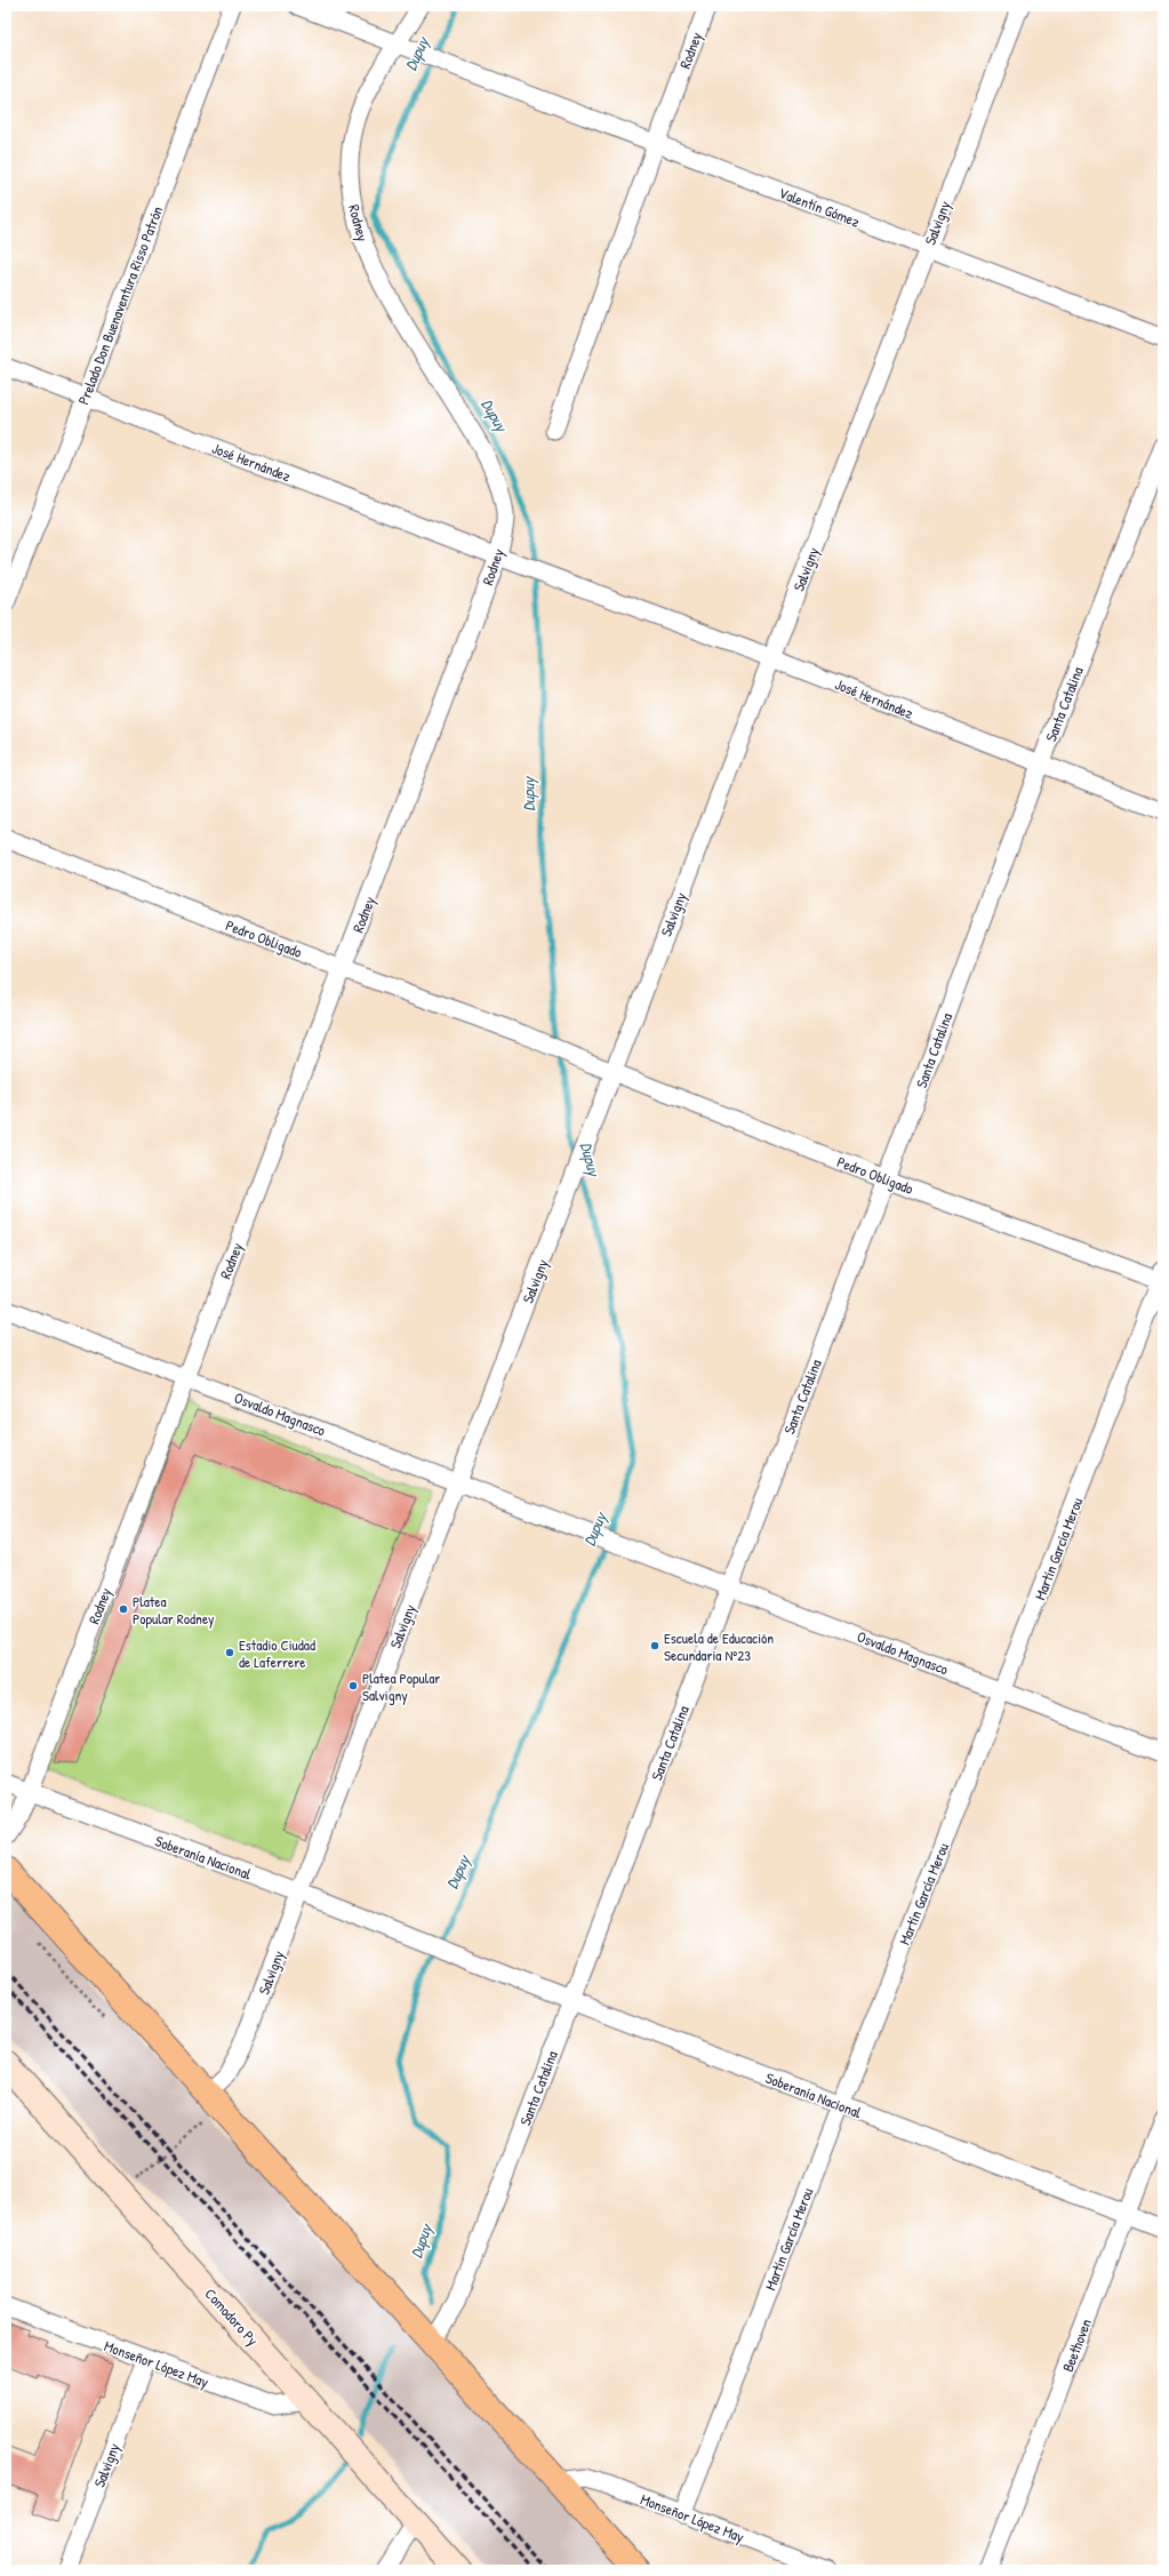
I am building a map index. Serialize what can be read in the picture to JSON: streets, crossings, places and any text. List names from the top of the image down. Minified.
{"streets":{"main road":["Comodoro Py"],"street":["Rodney","Valentín Gómez","Salvigny","Prelado Don Buenaventura Risso Patrón","José Hernández","Santa Catalina","Pedro Obligado","Osvaldo Magnasco","Martín García Merou","Soberanía Nacional","Beethoven","Monseñor López May"]},"crossings":[["Rodney","Valentín Gómez"],["Rodney","José Hernández"],["Rodney","Pedro Obligado"],["Rodney","Osvaldo Magnasco"],["Rodney","Soberanía Nacional"],["Valentín Gómez","Salvigny"],["Salvigny","José Hernández"],["Salvigny","Pedro Obligado"],["Salvigny","Osvaldo Magnasco"],["Salvigny","Soberanía Nacional"],["Salvigny","Monseñor López May"],["Prelado Don Buenaventura Risso Patrón","José Hernández"],["José Hernández","Santa Catalina"],["Santa Catalina","Pedro Obligado"],["Santa Catalina","Osvaldo Magnasco"],["Santa Catalina","Soberanía Nacional"],["Pedro Obligado","Martín García Merou"],["Osvaldo Magnasco","Martín García Merou"],["Martín García Merou","Soberanía Nacional"],["Martín García Merou","Monseñor López May"],["Soberanía Nacional","Beethoven"],["Comodoro Py","Monseñor López May"]],"water":["Dupuy"],"places":["Platea Popular Rodney","Escuela de Educación Secundaria Nº23","Estadio Ciudad de Laferrere","Platea Popular Salvigny"]}
